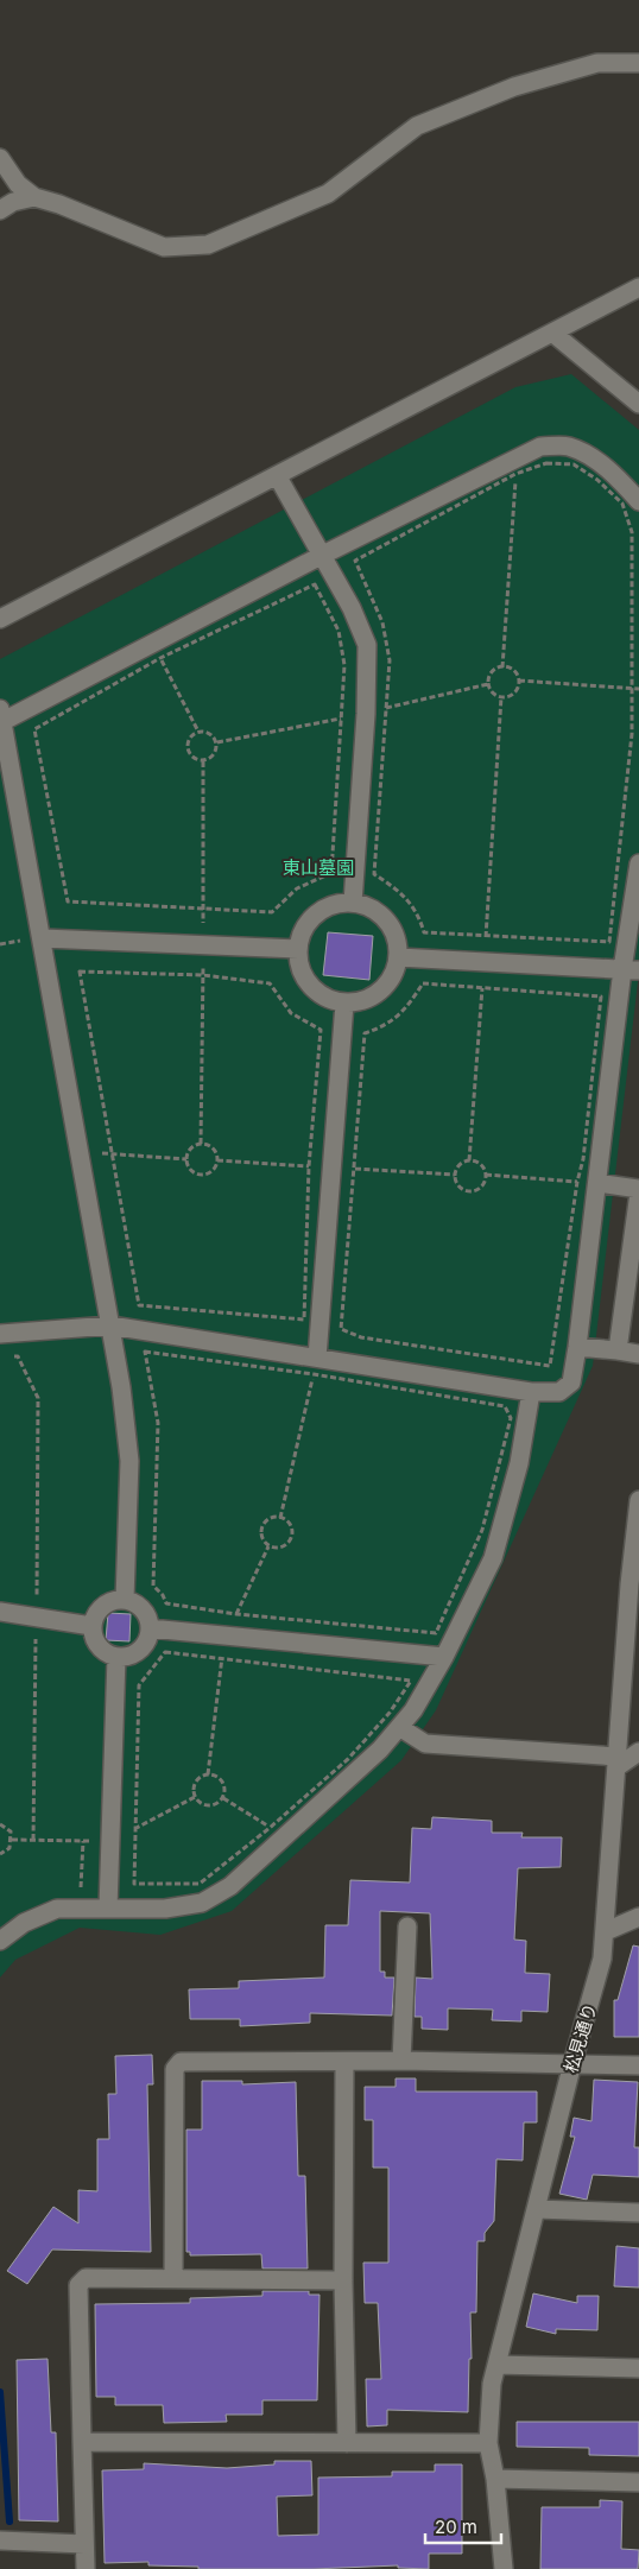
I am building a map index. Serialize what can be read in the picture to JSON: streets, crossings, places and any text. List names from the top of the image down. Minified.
{"streets":{"street":["松見通り"]},"parks":["東山墓園"],"scale_bar":"20 m"}
